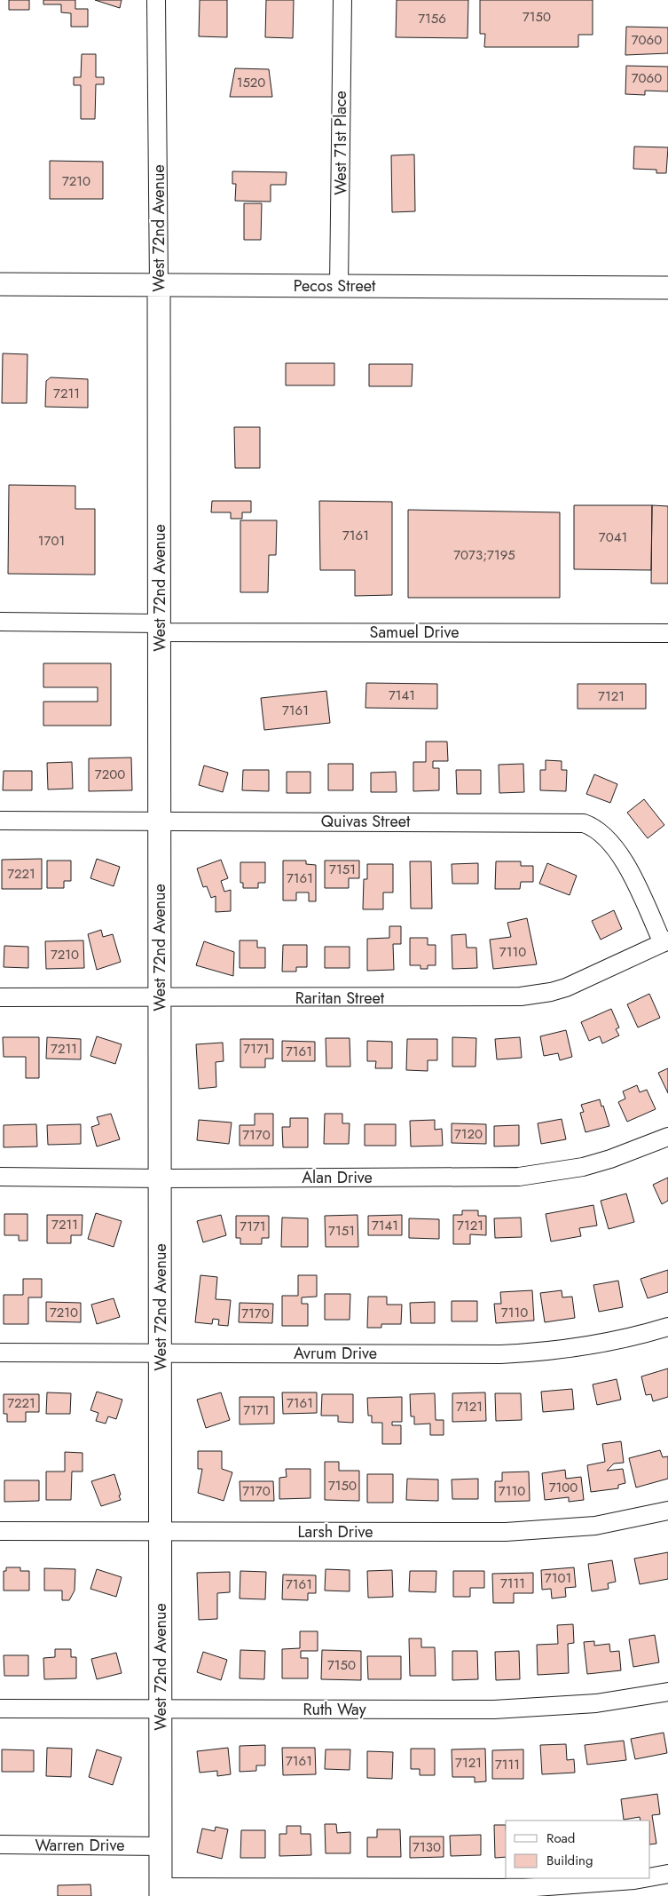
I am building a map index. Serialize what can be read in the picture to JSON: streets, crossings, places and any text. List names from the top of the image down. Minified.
{"streets":{"main road":["West 72nd Avenue","Pecos Street"],"street":["West 71st Place","Samuel Drive","Quivas Street","Raritan Street","Alan Drive","Avrum Drive","Larsh Drive","Ruth Way","Warren Drive"]},"crossings":[["West 71st Place","Pecos Street"],["West 72nd Avenue","Pecos Street"],["West 72nd Avenue","Samuel Drive"],["West 72nd Avenue","Quivas Street"],["West 72nd Avenue","Raritan Street"],["West 72nd Avenue","Alan Drive"],["West 72nd Avenue","Avrum Drive"],["West 72nd Avenue","Larsh Drive"],["West 72nd Avenue","Ruth Way"],["West 72nd Avenue","Warren Drive"],["Quivas Street","Raritan Street"]],"house_numbers":["7150","7156","7060","7060","1520","7210","7211","7161","7041","1701","7073;7195","7141","7121","7161","7200","7151","7221","7161","7110","7210","7211","7171","7161","7120","7170","7211","7141","7121","7171","7151","7210","7110","7170","7221","7161","7121","7171","7150","7100","7170","7110","7101","7111","7161","7150","7161","7121","7111","7130"],"legend":["Road","Building"]}
